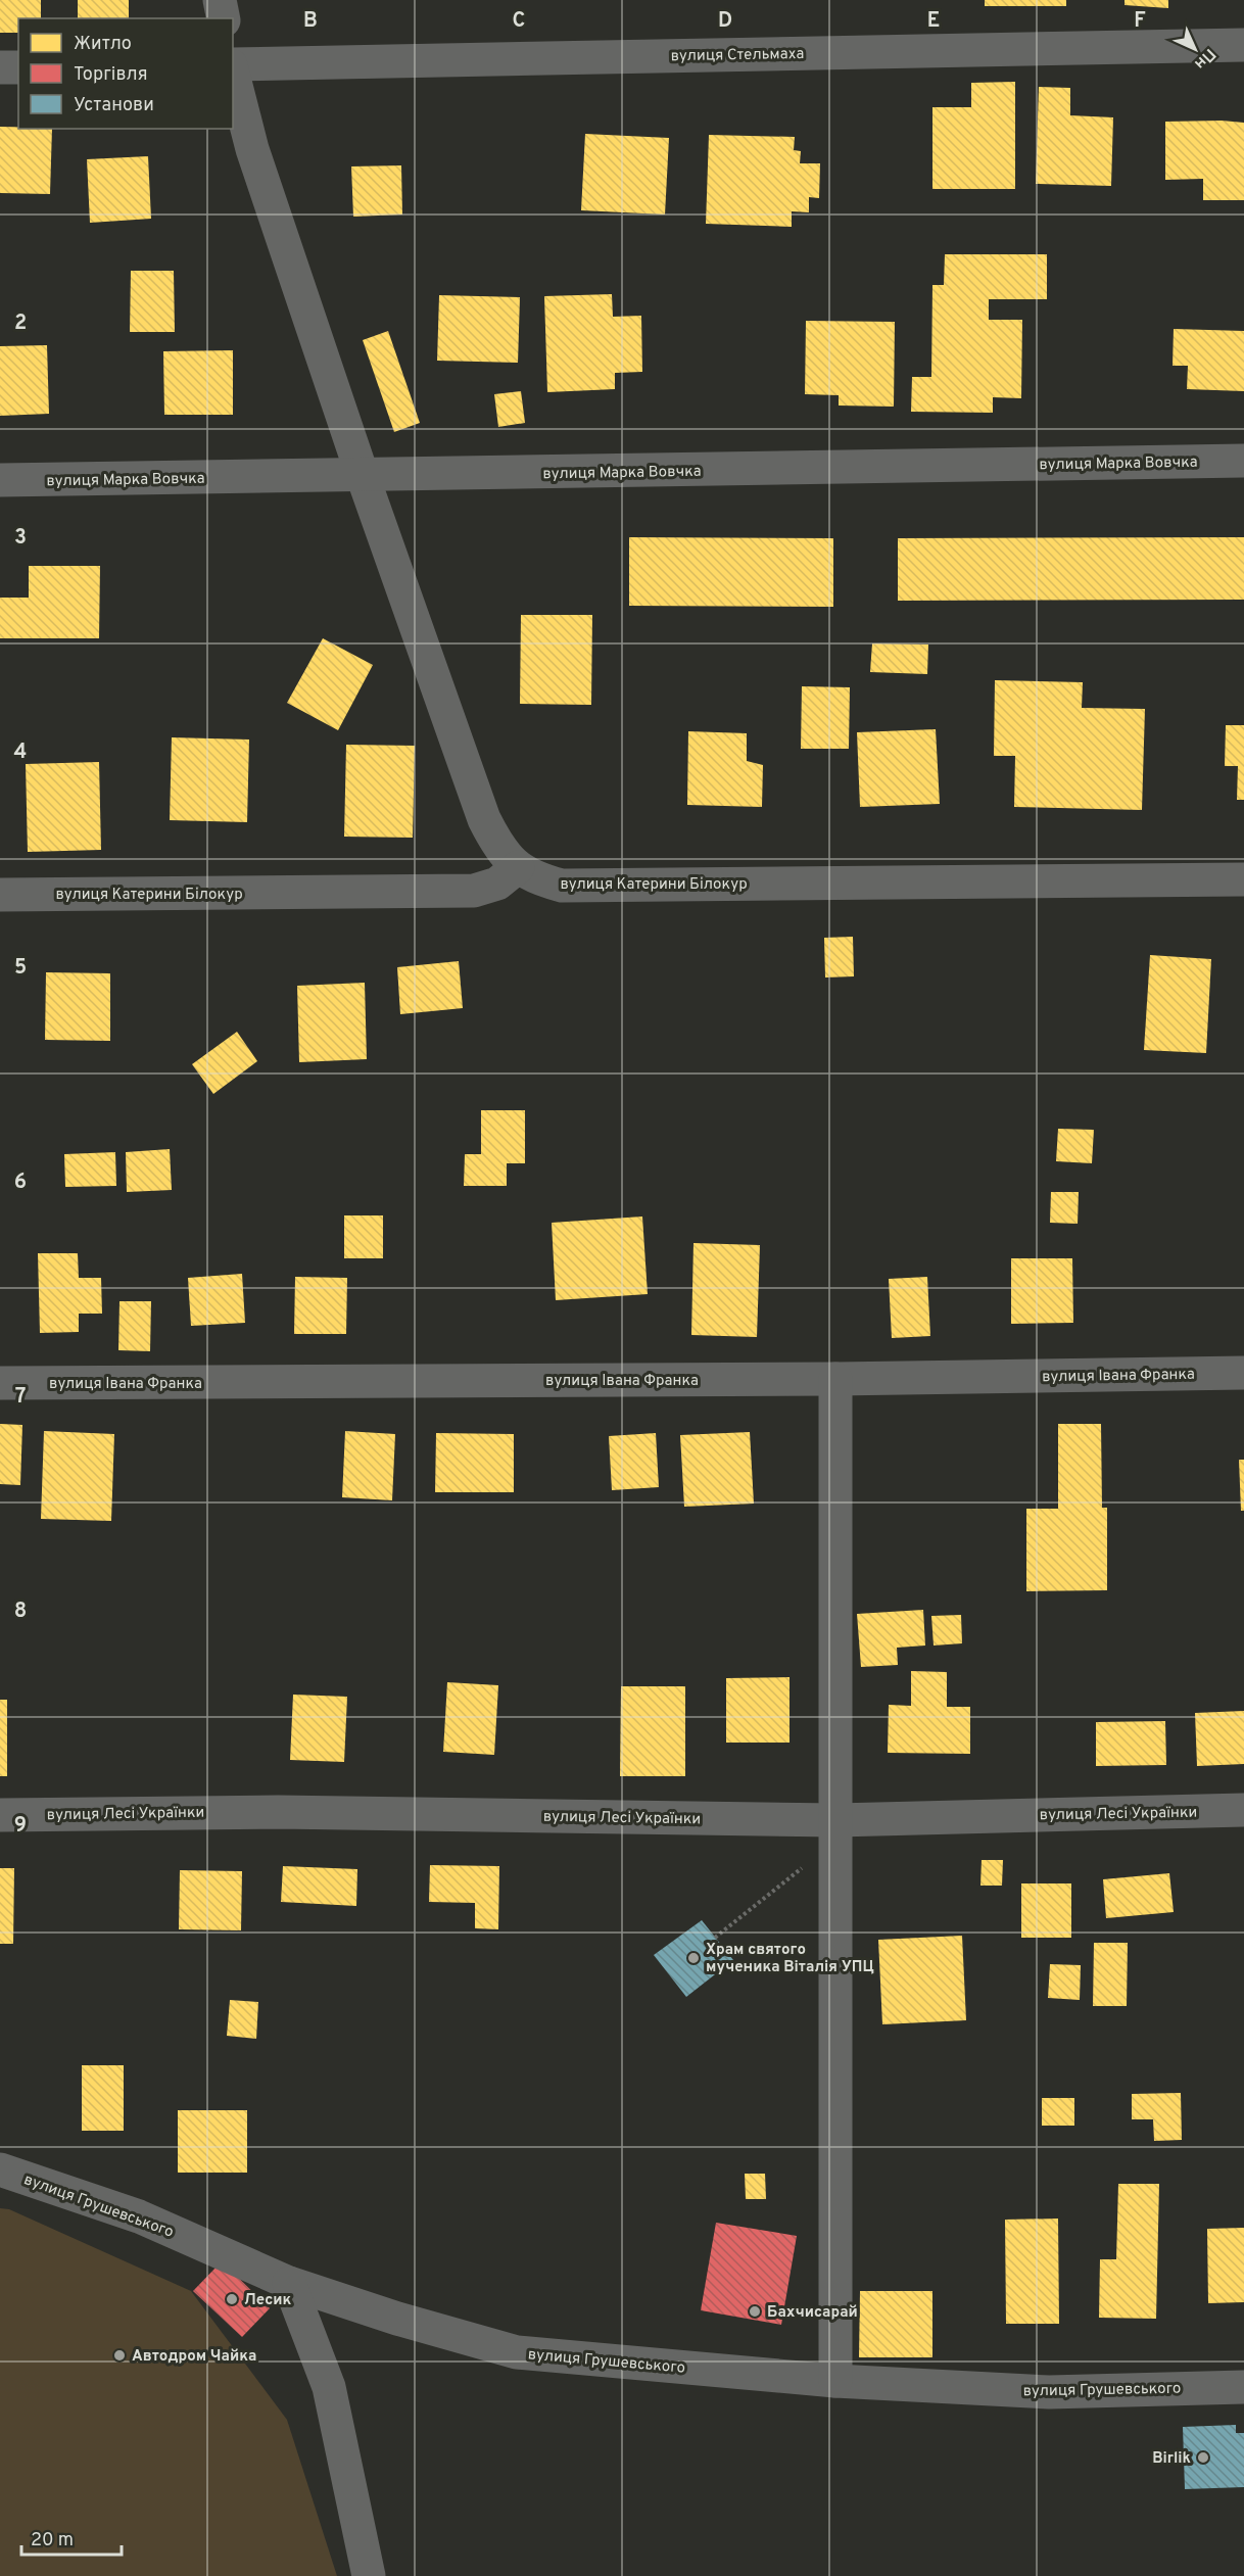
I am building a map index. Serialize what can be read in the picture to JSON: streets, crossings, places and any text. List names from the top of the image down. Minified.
{"streets":{"street":["вулиця Стельмаха","вулиця Марка Вовчка","вулиця Катерини Білокур","вулиця Івана Франка","вулиця Лесі Українки","вулиця Грушевського"]},"places":["Храм святого мученика Віталія УПЦ","Лесик","Бахчисарай","Автодром Чайка","Birlik"],"legend":["Житло","Торгівля","Установи"],"scale_bar":"20 m","north":"bottom right","grid":{"columns":["B","C","D","E","F"],"rows":["2","3","4","5","6","7","8","9"]}}
